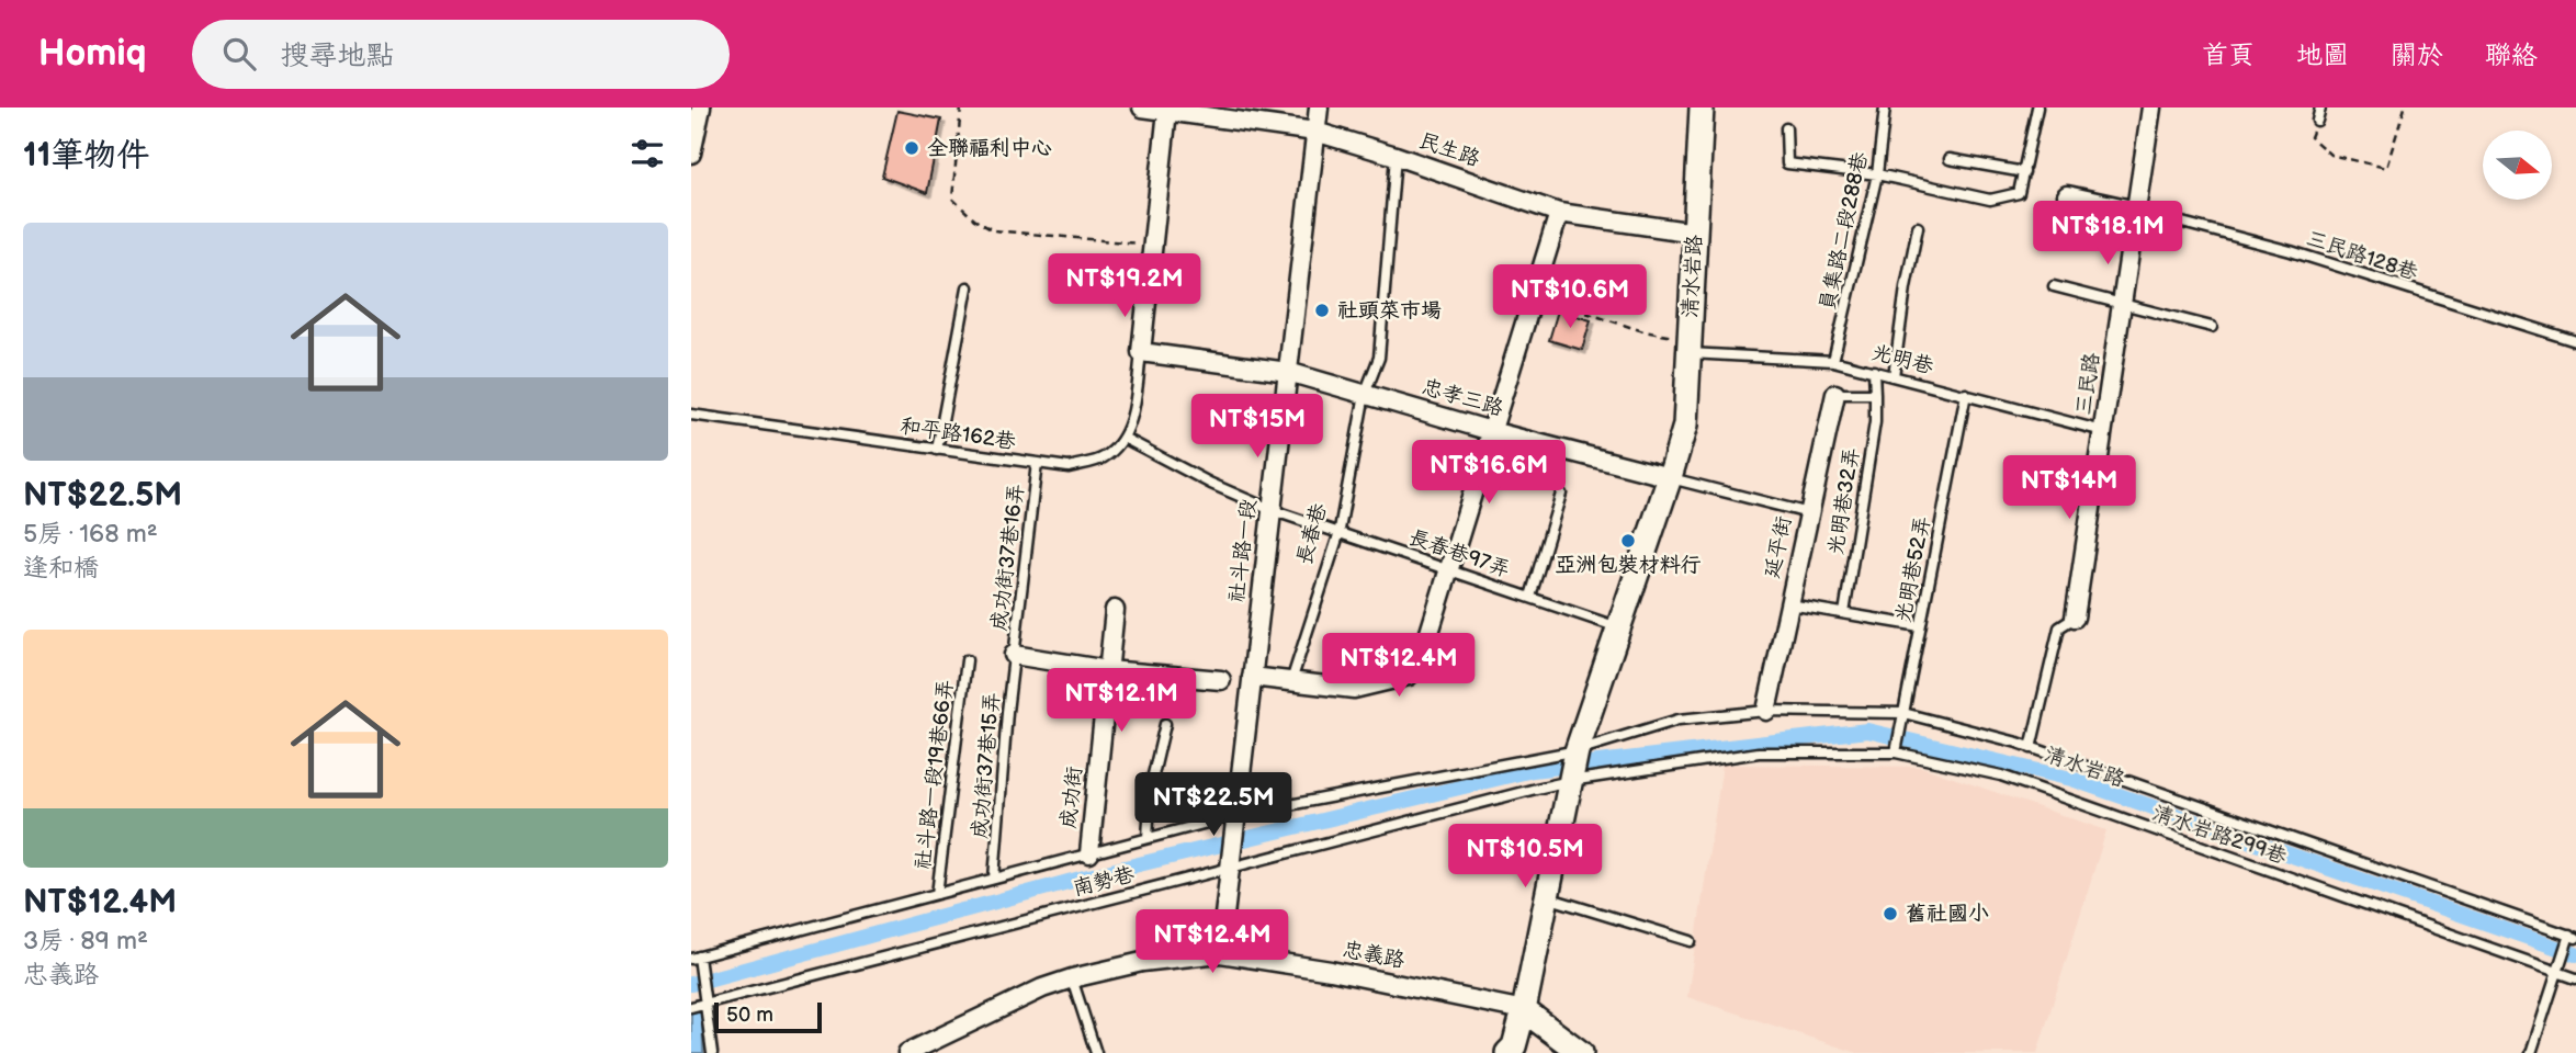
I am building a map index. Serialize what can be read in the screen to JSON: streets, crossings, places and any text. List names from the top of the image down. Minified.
{"streets":{"street":["民生路","清水岩路","三民路","忠孝三路","延平街","社斗路一段","成功街","忠義路"],"lane":["員集路二段288巷","三民路128巷","光明巷","和平路162巷","光明巷32弄","長春巷","長春巷97弄","成功街37巷16弄","光明巷52弄","成功街37巷15弄","社斗路一段19巷66弄","清水岩路299巷","南勢巷"]},"crossings":[["民生路","清水岩路"],["民生路","長春巷"],["民生路","社斗路一段"],["員集路二段288巷","光明巷"],["三民路128巷","三民路"],["清水岩路","光明巷"],["清水岩路","三民路"],["清水岩路","忠孝三路"],["清水岩路","延平街"],["清水岩路","社斗路一段"],["清水岩路","長春巷97弄"],["清水岩路","光明巷52弄"],["清水岩路","南勢巷"],["光明巷","三民路"],["光明巷","光明巷32弄"],["光明巷","光明巷52弄"],["忠孝三路","長春巷"],["忠孝三路","社斗路一段"],["和平路162巷","長春巷97弄"],["和平路162巷","成功街37巷16弄"],["長春巷","長春巷97弄"],["社斗路一段","長春巷97弄"],["社斗路一段","南勢巷"],["成功街37巷16弄","成功街37巷15弄"],["光明巷52弄","清水岩路299巷"],["成功街37巷15弄","南勢巷"],["社斗路一段19巷66弄","南勢巷"],["成功街","南勢巷"],["清水岩路299巷","南勢巷"]],"places":["全聯福利中心","社頭菜市場","亞洲包裝材料行","舊社國小"],"scale_bar":"50 m","north":"right","page":{"header":"Homiq","search":"搜尋地點","nav":["首頁","地圖","關於","聯絡"],"heading":"11筆物件","list":[{"name":"NT$22.5M","note":"5房 · 168 m² · 逢和橋"},{"name":"NT$12.4M","note":"3房 · 89 m² · 忠義路"}],"price":["NT$18.1M","NT$19.2M","NT$10.6M","NT$15M","NT$16.6M","NT$14M","NT$12.4M","NT$12.1M","NT$22.5M","NT$10.5M","NT$12.4M"],"scale":"50 m"}}
